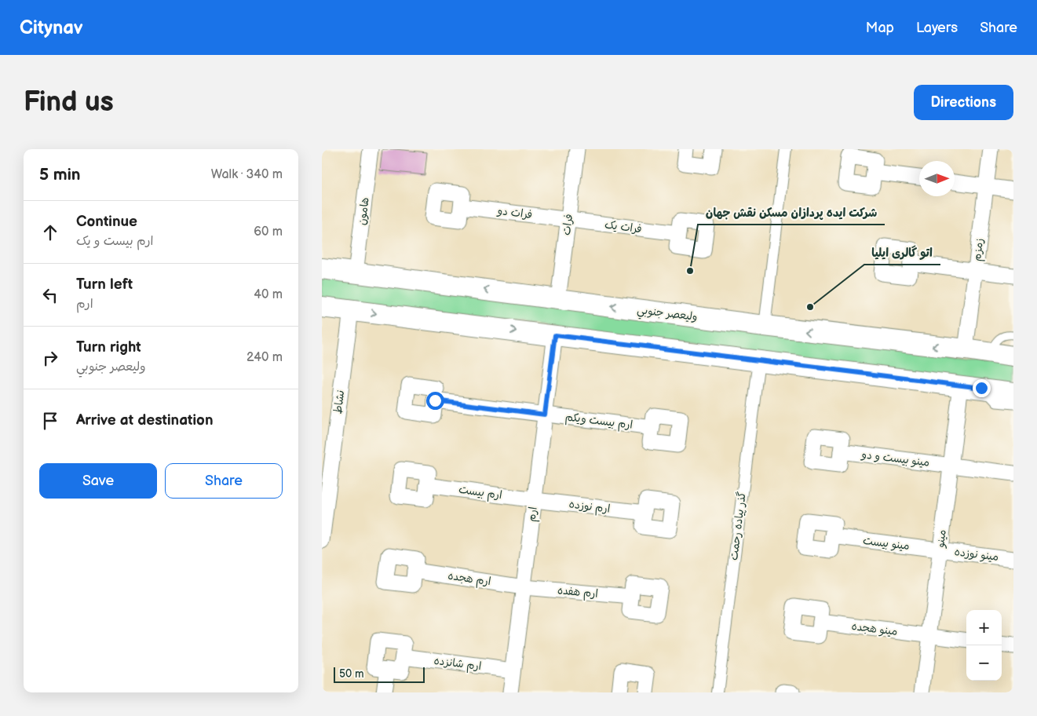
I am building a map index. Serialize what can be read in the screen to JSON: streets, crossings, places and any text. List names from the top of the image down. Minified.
{"streets":{"main road":["وليعصر جنوبي"],"street":["هامون","فرات دو","فرات","فرات یک","زمزم","نشاط","ارم بیست ویکم","مینو بیست و دو","ارم بیست","ارم نوزده","ارم","گذر پیاده رحمت","مینو","مینو بیست","مینو نوزده","ارم هجده","ارم هفده","مینو هجده","ارم شانزده"]},"crossings":[["هامون","وليعصر جنوبي"],["فرات دو","فرات"],["فرات دو","فرات یک"],["فرات","فرات یک"],["فرات","وليعصر جنوبي"],["زمزم","وليعصر جنوبي"],["ارم بیست ویکم","ارم"],["مینو بیست و دو","مینو"],["ارم بیست","ارم نوزده"],["ارم بیست","ارم"],["ارم نوزده","ارم"],["ارم","ارم هجده"],["ارم","ارم هفده"],["ارم","ارم شانزده"],["مینو","مینو بیست"],["مینو","مینو نوزده"],["مینو","مینو هجده"],["مینو بیست","مینو نوزده"],["ارم هجده","ارم هفده"]],"places":["شرکت ایده پردازان مسکن نقش جهان","اتو گالری ایلیا"],"scale_bar":"50 m","north":"right","page":{"header":"Citynav","nav":["Map","Layers","Share"],"buttons":["Directions",["Save","Share"]],"title":"Find us","heading":["5 min","Walk · 340 m"],"list":[["Continue","ارم بیست و یک","60 m"],["Turn left","ارم","40 m"],["Turn right","وليعصر جنوبي","240 m"],"Arrive at destination"],"map_buttons":["+","−"],"scale":"50 m"}}
